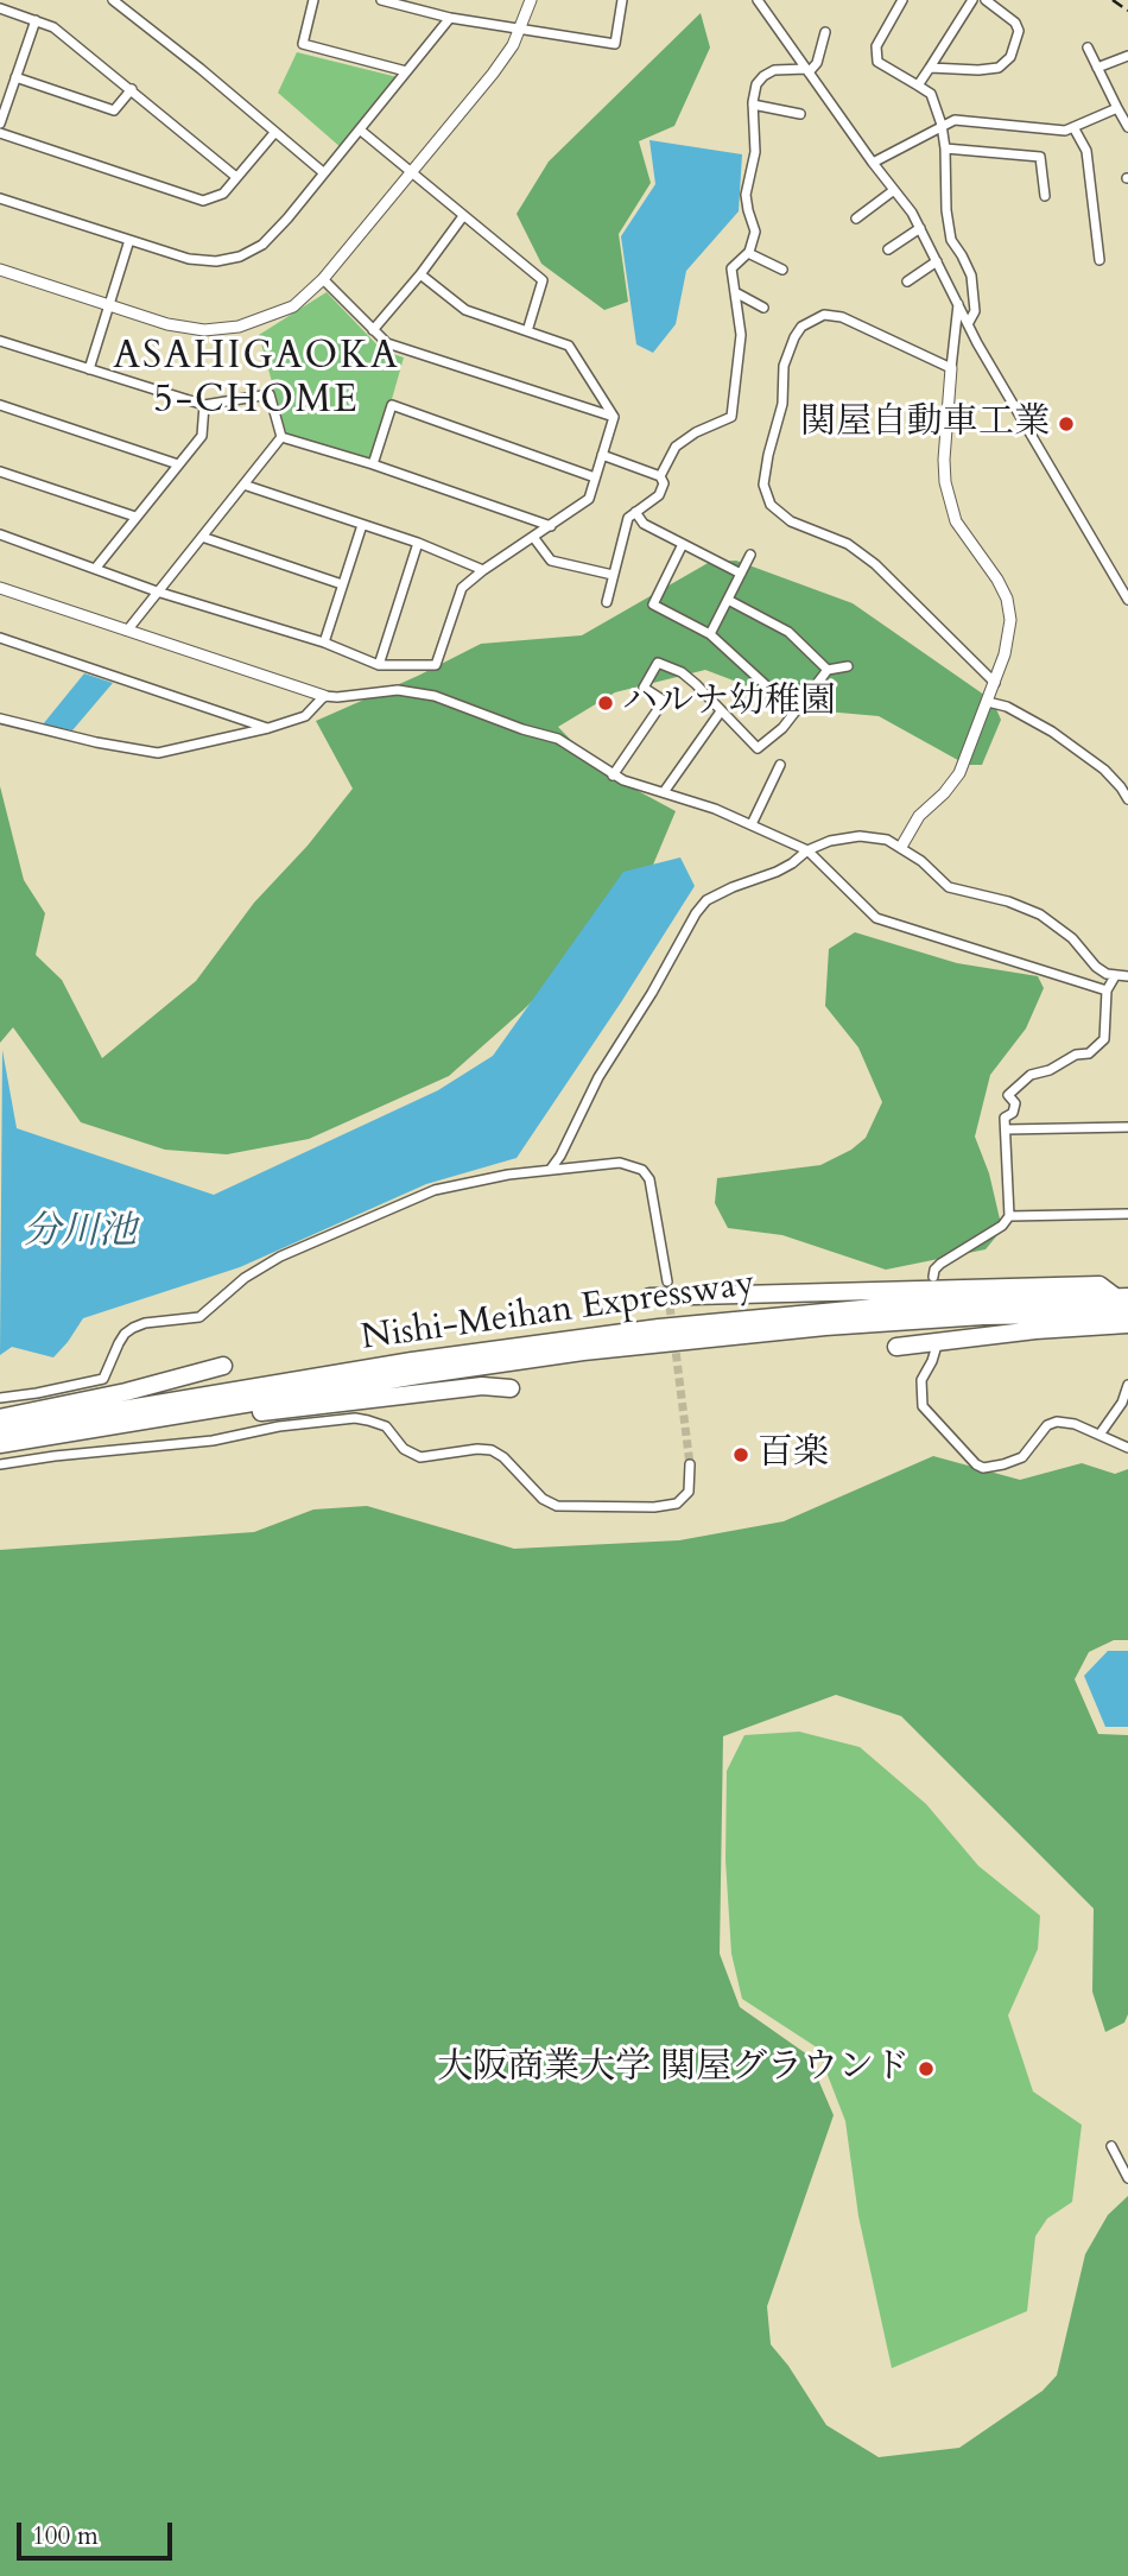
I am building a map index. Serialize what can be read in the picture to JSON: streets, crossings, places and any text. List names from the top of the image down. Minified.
{"streets":{"highway":["Nishi-Meihan Expressway"]},"districts":["ASAHIGAOKA 5-CHOME"],"water":["分川池"],"places":["関屋自動車工業","ハルナ幼稚園","百楽","大阪商業大学 関屋グラウンド"],"scale_bar":"100 m"}
